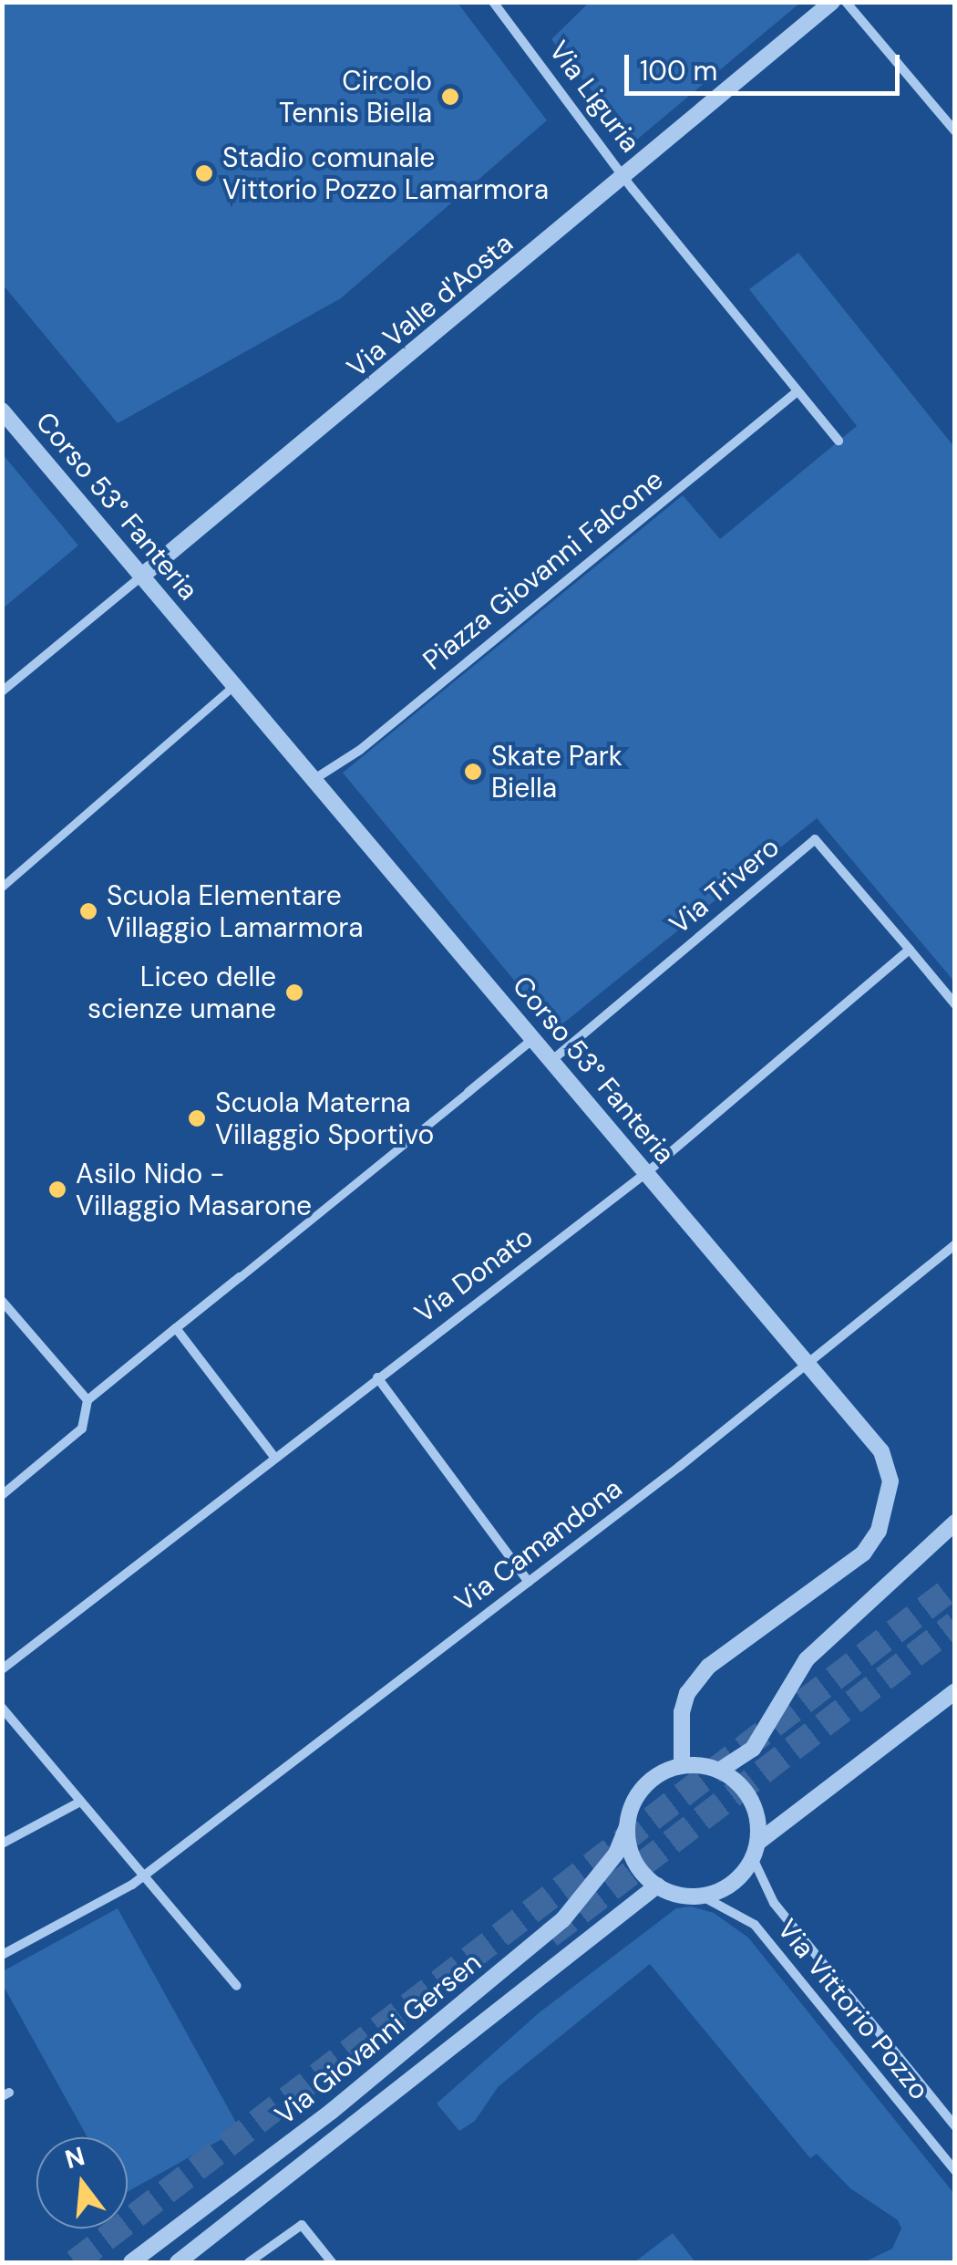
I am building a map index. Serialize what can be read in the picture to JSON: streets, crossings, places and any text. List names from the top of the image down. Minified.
{"streets":{"street":["Via Liguria","Via Valle d'Aosta","Corso 53° Fanteria","Piazza Giovanni Falcone","Via Trivero","Via Donato","Via Camandona","Via Vittorio Pozzo","Via Giovanni Gersen"]},"crossings":[["Via Liguria","Via Valle d'Aosta"],["Via Valle d'Aosta","Corso 53° Fanteria"],["Corso 53° Fanteria","Piazza Giovanni Falcone"],["Corso 53° Fanteria","Via Trivero"],["Corso 53° Fanteria","Via Donato"],["Corso 53° Fanteria","Via Camandona"],["Corso 53° Fanteria","Via Vittorio Pozzo"],["Corso 53° Fanteria","Via Giovanni Gersen"],["Via Trivero","Via Donato"],["Via Vittorio Pozzo","Via Giovanni Gersen"]],"places":["Circolo Tennis Biella","Stadio comunale Vittorio Pozzo Lamarmora","Skate Park Biella","Scuola Elementare Villaggio Lamarmora","Liceo delle scienze umane","Scuola Materna Villaggio Sportivo","Asilo Nido - Villaggio Masarone"],"scale_bar":"100 m","north":"top"}
